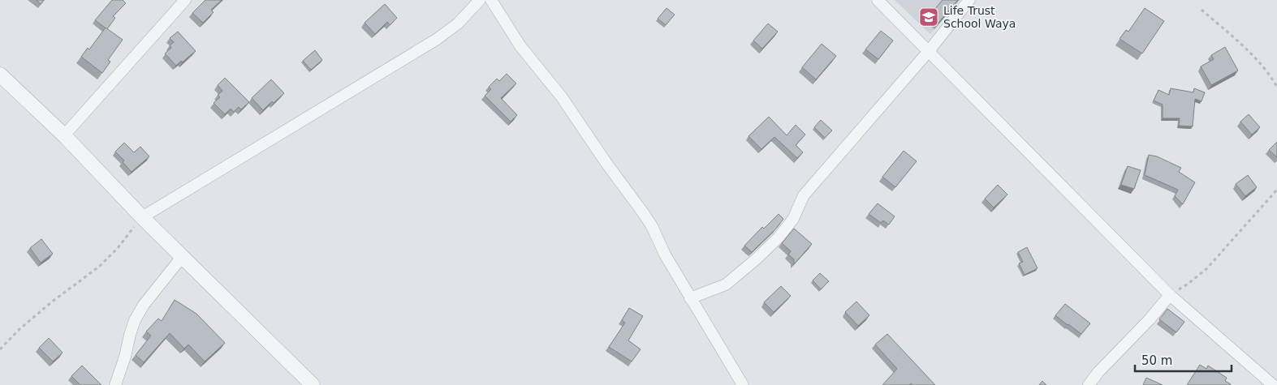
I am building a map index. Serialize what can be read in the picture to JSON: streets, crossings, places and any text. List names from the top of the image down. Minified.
{"places":{"school or university":["Life Trust School Waya"]},"scale_bar":"50 m"}
